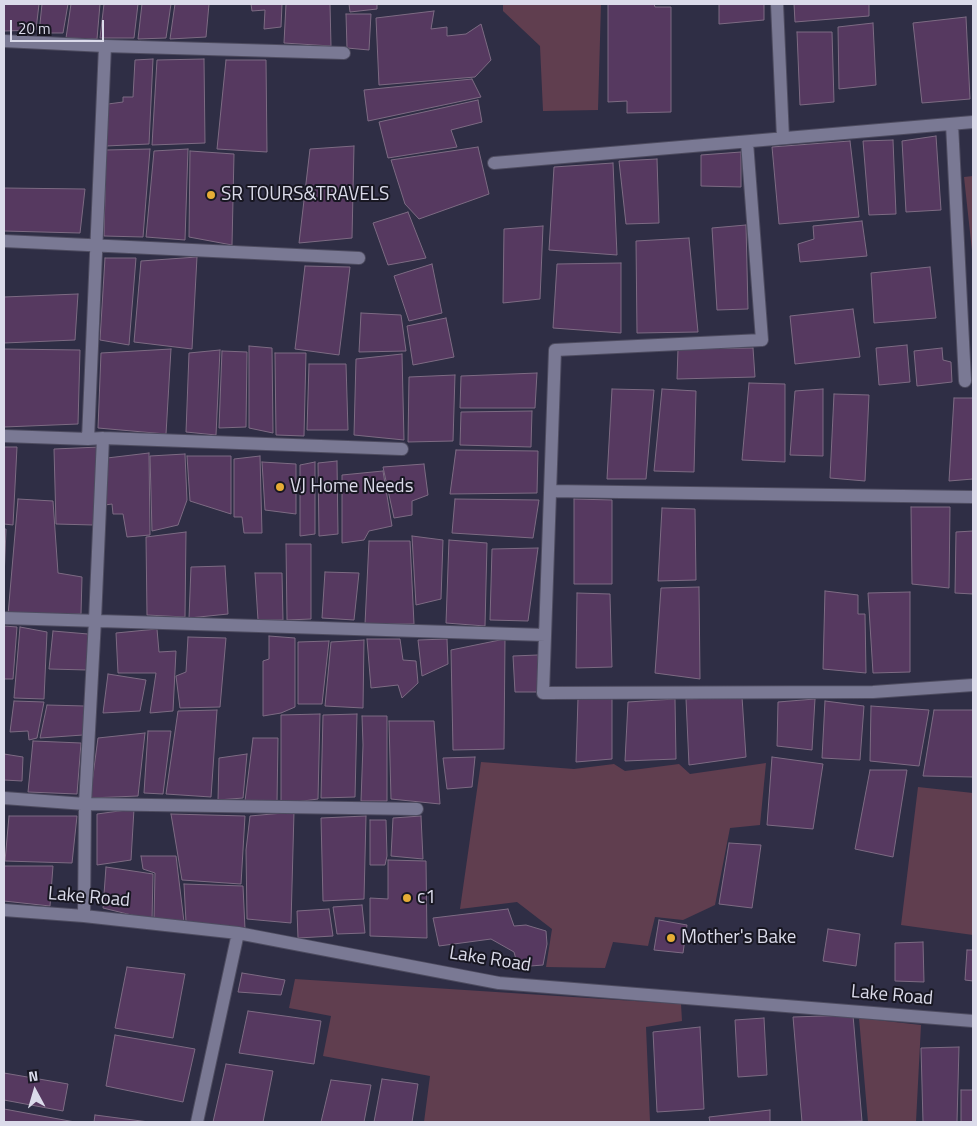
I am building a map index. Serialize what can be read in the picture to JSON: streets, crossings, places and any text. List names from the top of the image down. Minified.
{"streets":{"street":["Lake Road"]},"places":["SR TOURS&TRAVELS","VJ Home Needs","c1","Mother's Bake"],"scale_bar":"20 m","north":"top"}
